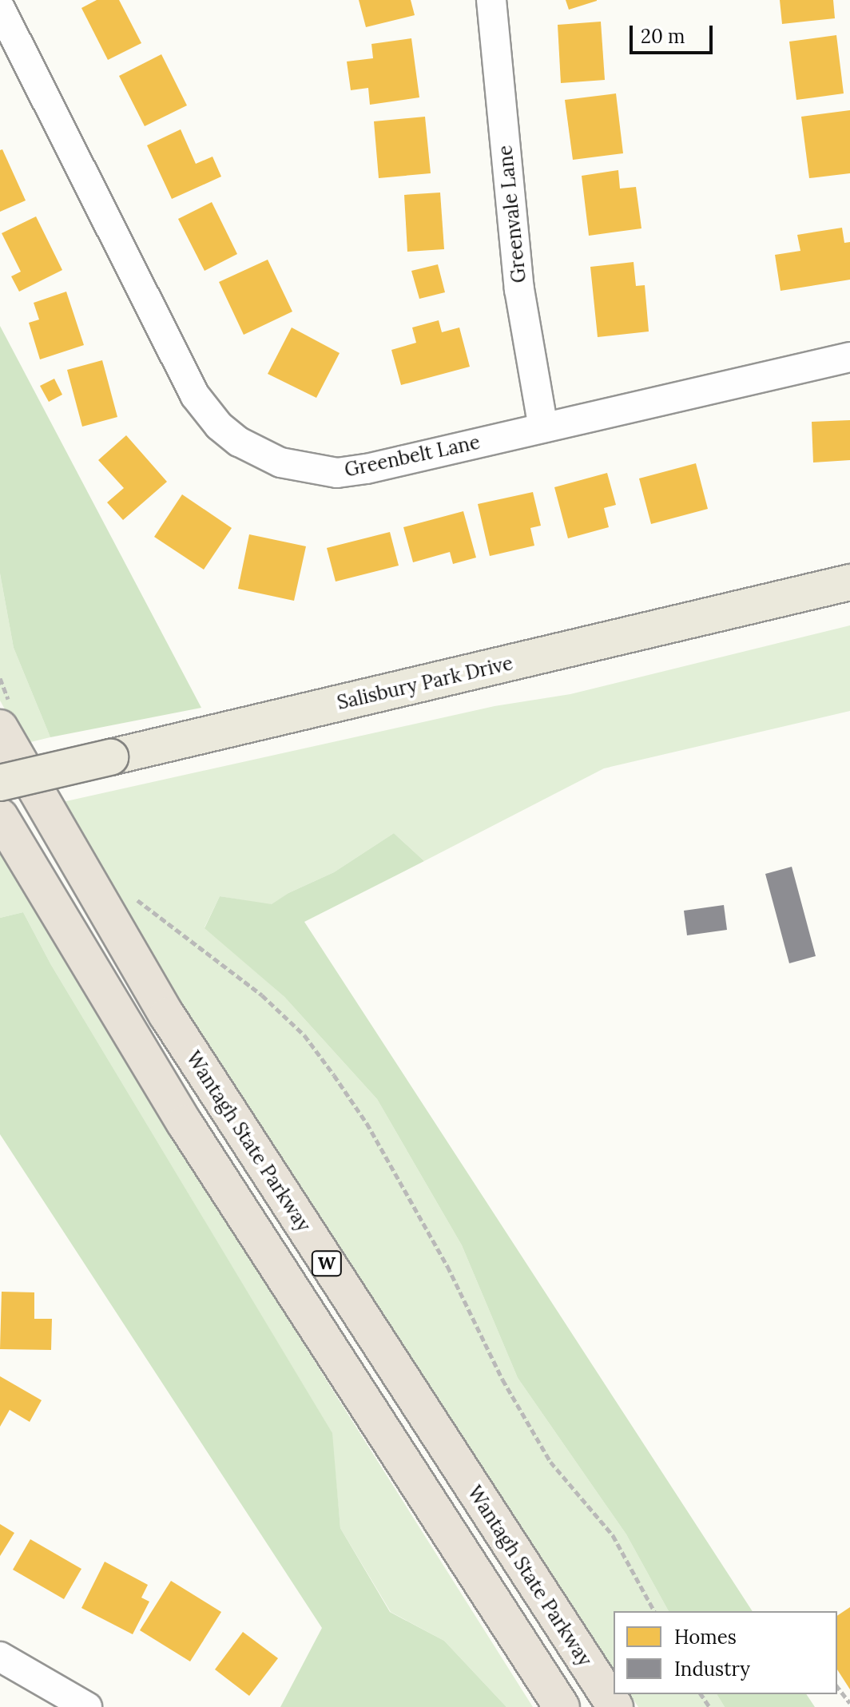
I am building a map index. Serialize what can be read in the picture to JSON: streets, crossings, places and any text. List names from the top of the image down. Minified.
{"streets":{"highway":["Wantagh State Parkway","W"],"main road":["Salisbury Park Drive"],"street":["Greenvale Lane","Greenbelt Lane"]},"crossings":[["Greenvale Lane","Greenbelt Lane"]],"legend":["Homes","Industry"],"scale_bar":"20 m"}
